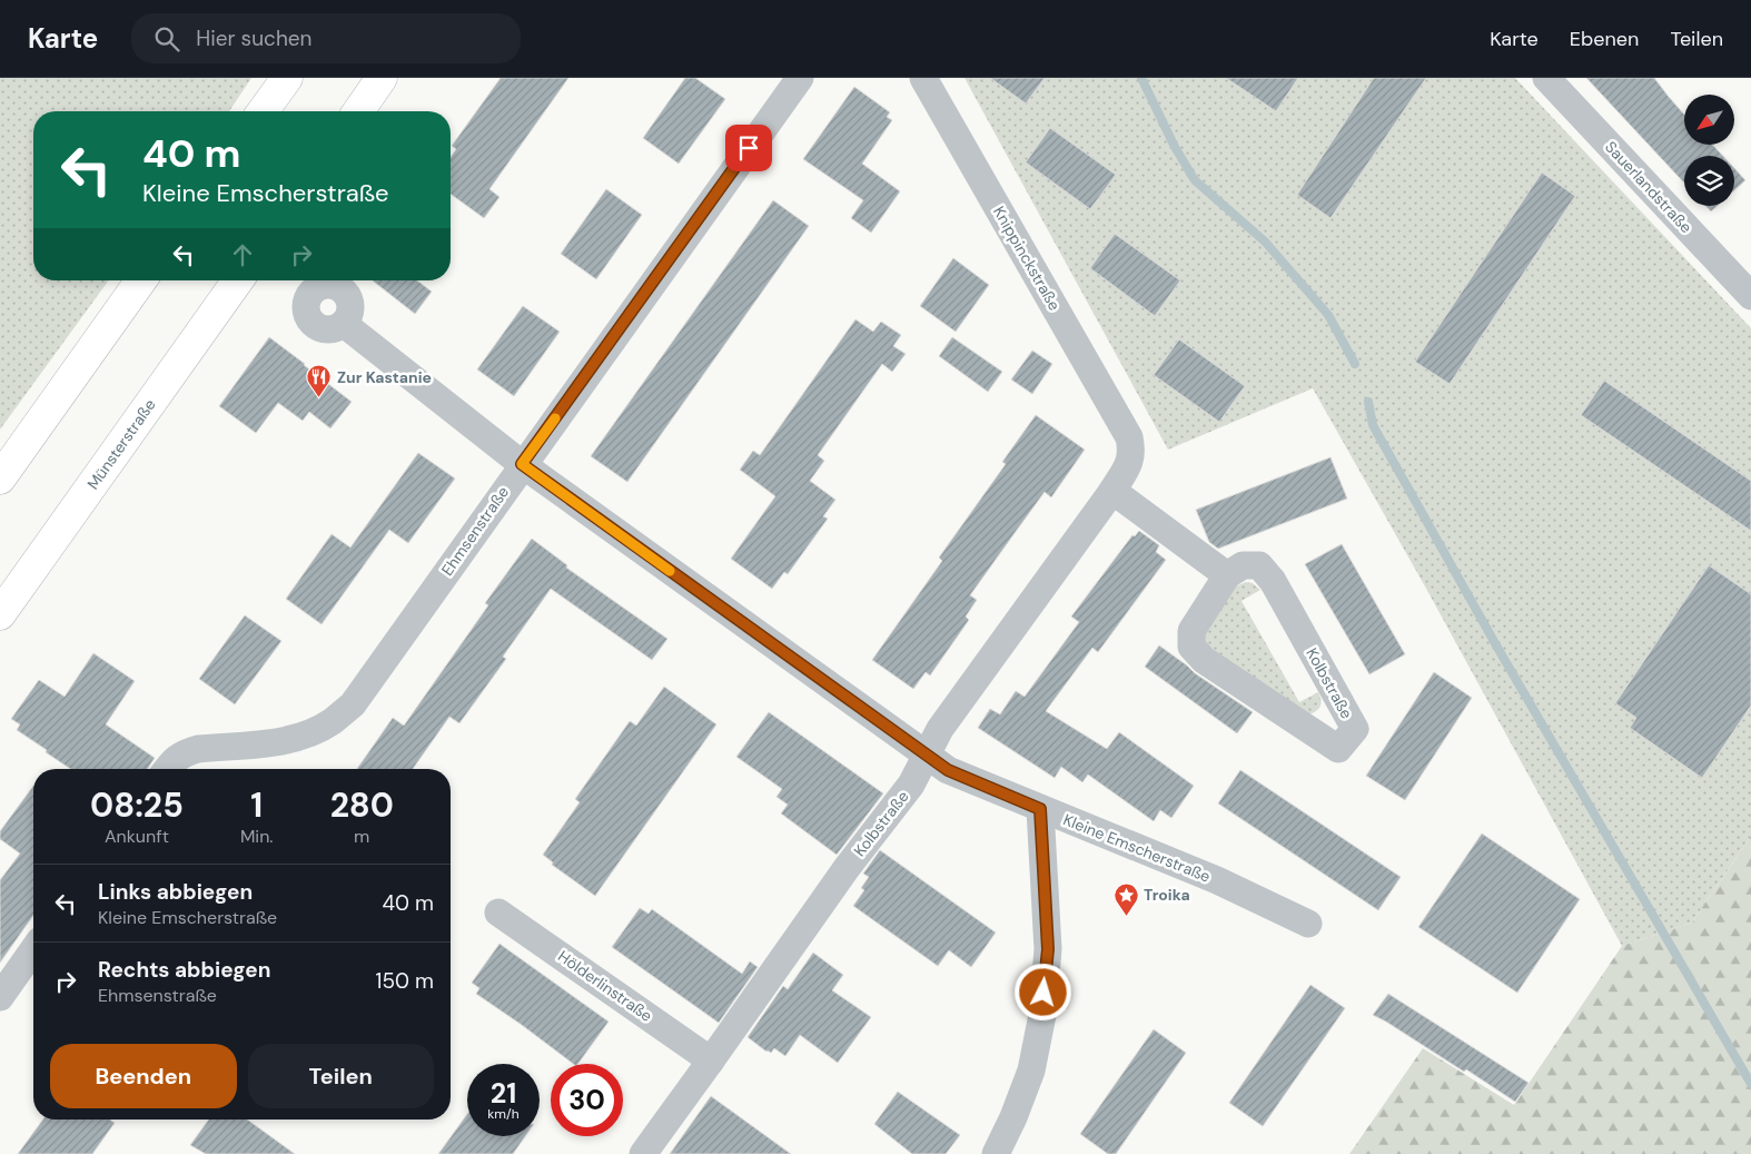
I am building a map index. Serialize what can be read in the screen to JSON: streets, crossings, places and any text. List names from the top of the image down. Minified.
{"streets":{"main road":["Münsterstraße"],"street":["Sauerlandstraße","Knippinckstraße","Ehmsenstraße","Kolbstraße","Kleine Emscherstraße","Hölderlinstraße"]},"crossings":[["Knippinckstraße","Kolbstraße"],["Ehmsenstraße","Kleine Emscherstraße"],["Kolbstraße","Kleine Emscherstraße"],["Kolbstraße","Hölderlinstraße"]],"places":{"restaurant":["Zur Kastanie"],"place":["Troika"]},"north":"bottom left","page":{"header":"Karte","search":"Hier suchen","nav":["Karte","Ebenen","Teilen"],"turn":["40 m","Kleine Emscherstraße"],"eta":["08:25","Ankunft","1","Min.","280","m"],"list":[{"name":"Links abbiegen","note":"Kleine Emscherstraße","value":"40 m"},{"name":"Rechts abbiegen","note":"Ehmsenstraße","value":"150 m"}],"buttons":["Beenden","Teilen"],"speed":"21 km/h","limit":"30"}}
